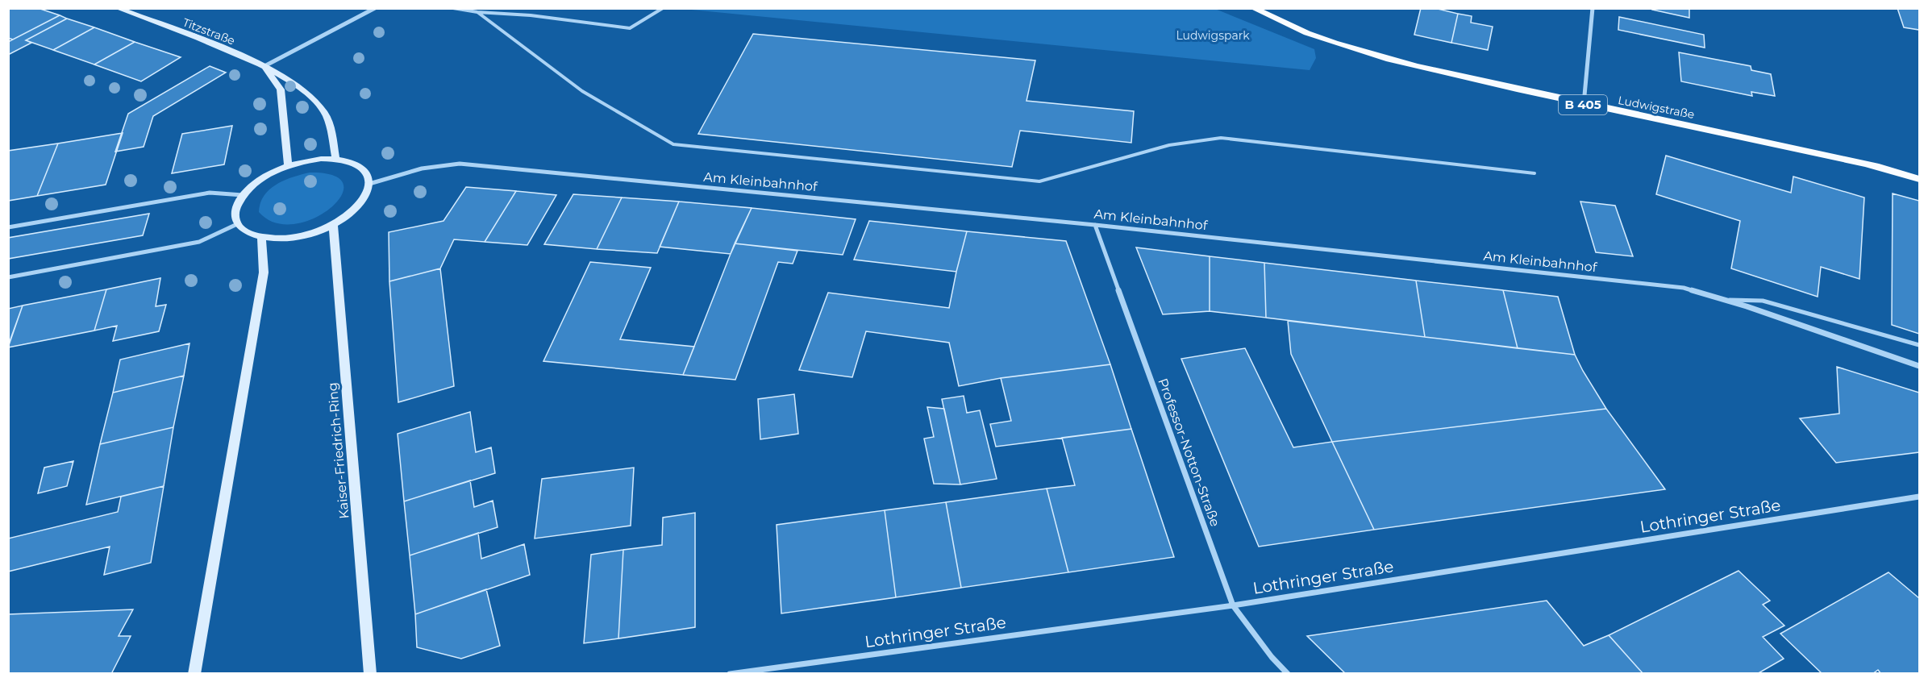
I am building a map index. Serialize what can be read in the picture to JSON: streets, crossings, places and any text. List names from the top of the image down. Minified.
{"streets":{"main road":["B 405","Ludwigstraße"],"street":["Titzstraße","Am Kleinbahnhof","Kaiser-Friedrich-Ring","Professor-Notton-Straße","Lothringer Straße"]},"crossings":[["Am Kleinbahnhof","Professor-Notton-Straße"],["Professor-Notton-Straße","Lothringer Straße"]],"parks":["Ludwigspark"]}
